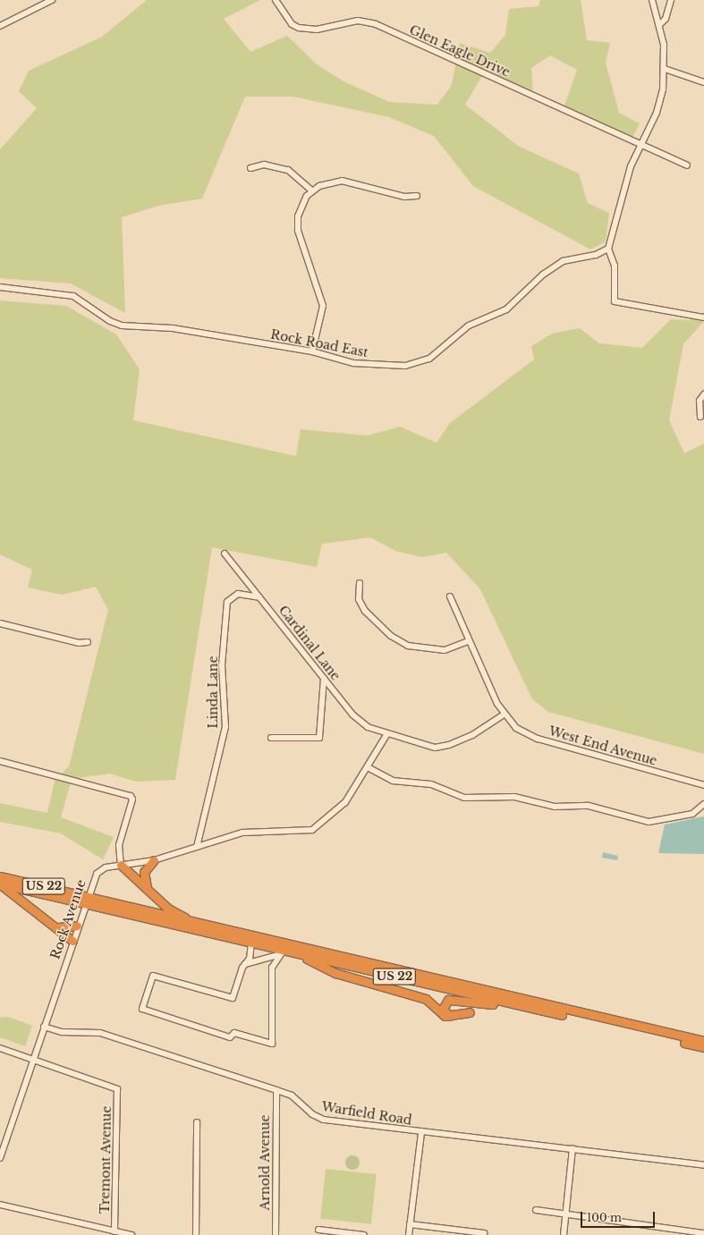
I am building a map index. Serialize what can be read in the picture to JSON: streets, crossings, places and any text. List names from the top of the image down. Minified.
{"streets":{"highway":["US 22"],"street":["Glen Eagle Drive","Rock Road East","Cardinal Lane","Linda Lane","West End Avenue","Rock Avenue","Warfield Road","Tremont Avenue","Arnold Avenue"]},"crossings":[["Cardinal Lane","Linda Lane"],["Cardinal Lane","Rock Avenue"],["Linda Lane","Rock Avenue"],["US 22","Rock Avenue"],["Rock Avenue","Warfield Road"],["Rock Avenue","Tremont Avenue"],["Warfield Road","Arnold Avenue"]],"scale_bar":"100 m"}
